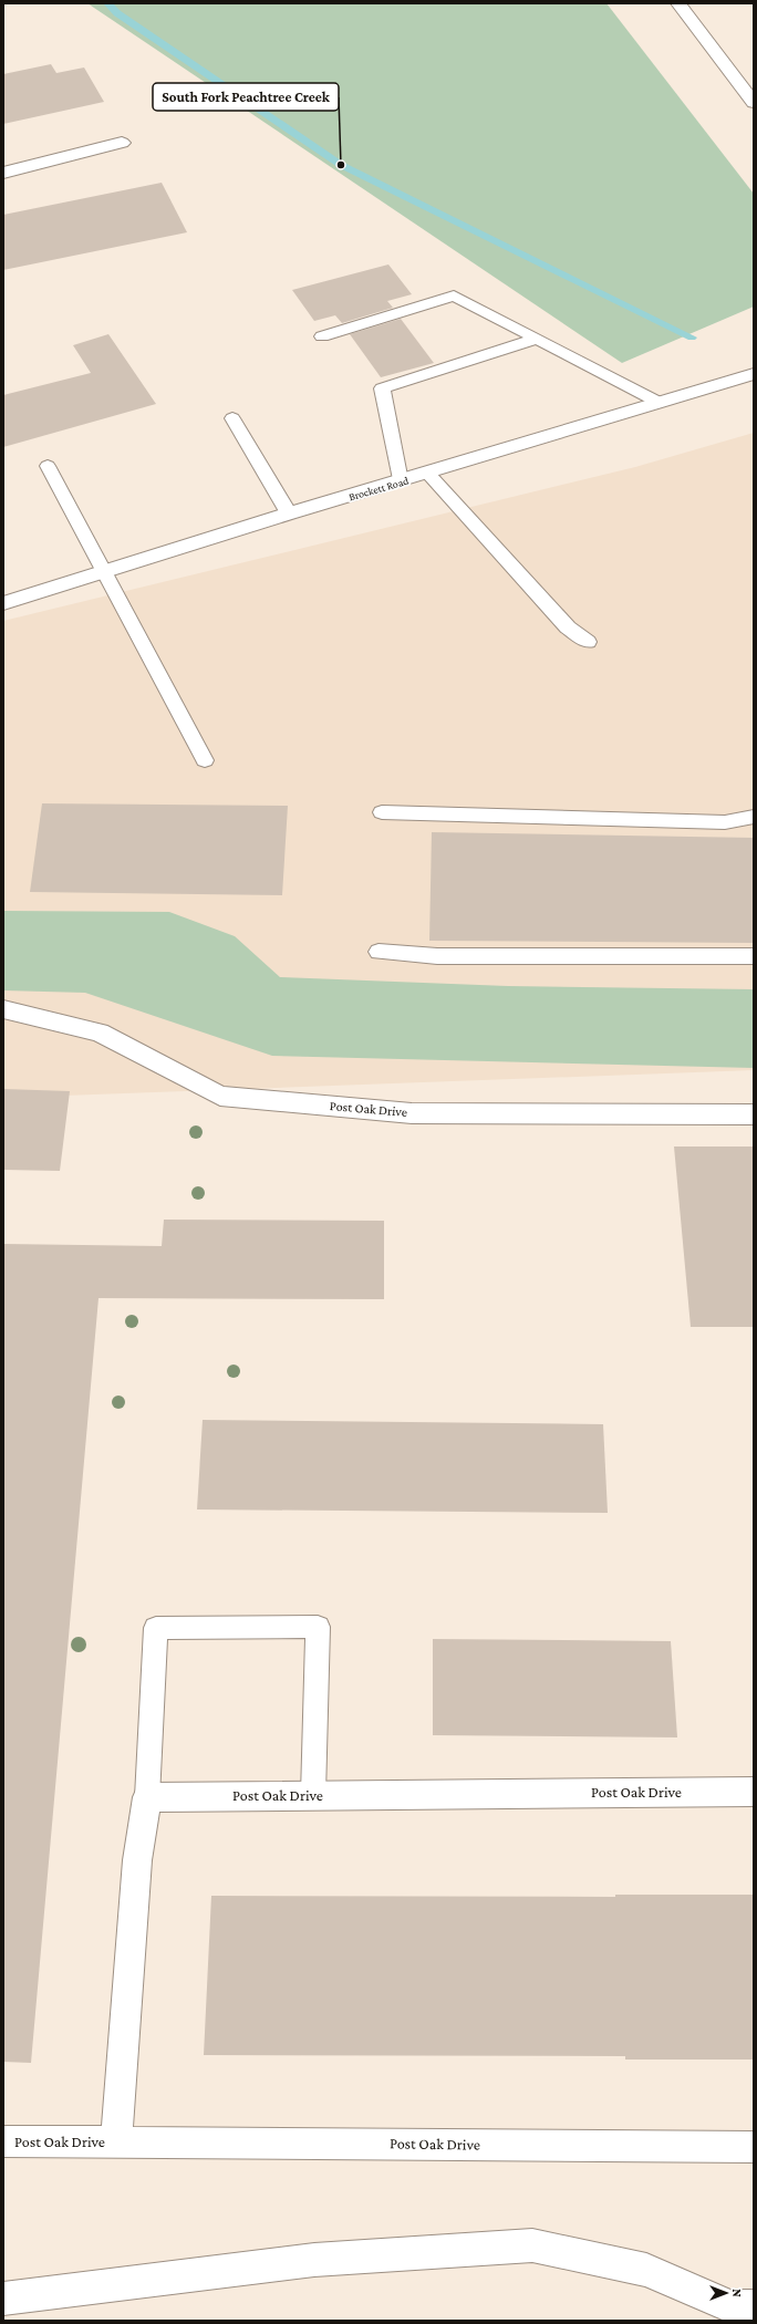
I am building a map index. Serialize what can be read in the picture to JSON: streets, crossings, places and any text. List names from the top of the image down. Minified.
{"streets":{"main road":["Brockett Road","Post Oak Drive"]},"places":["South Fork Peachtree Creek"],"north":"right"}
